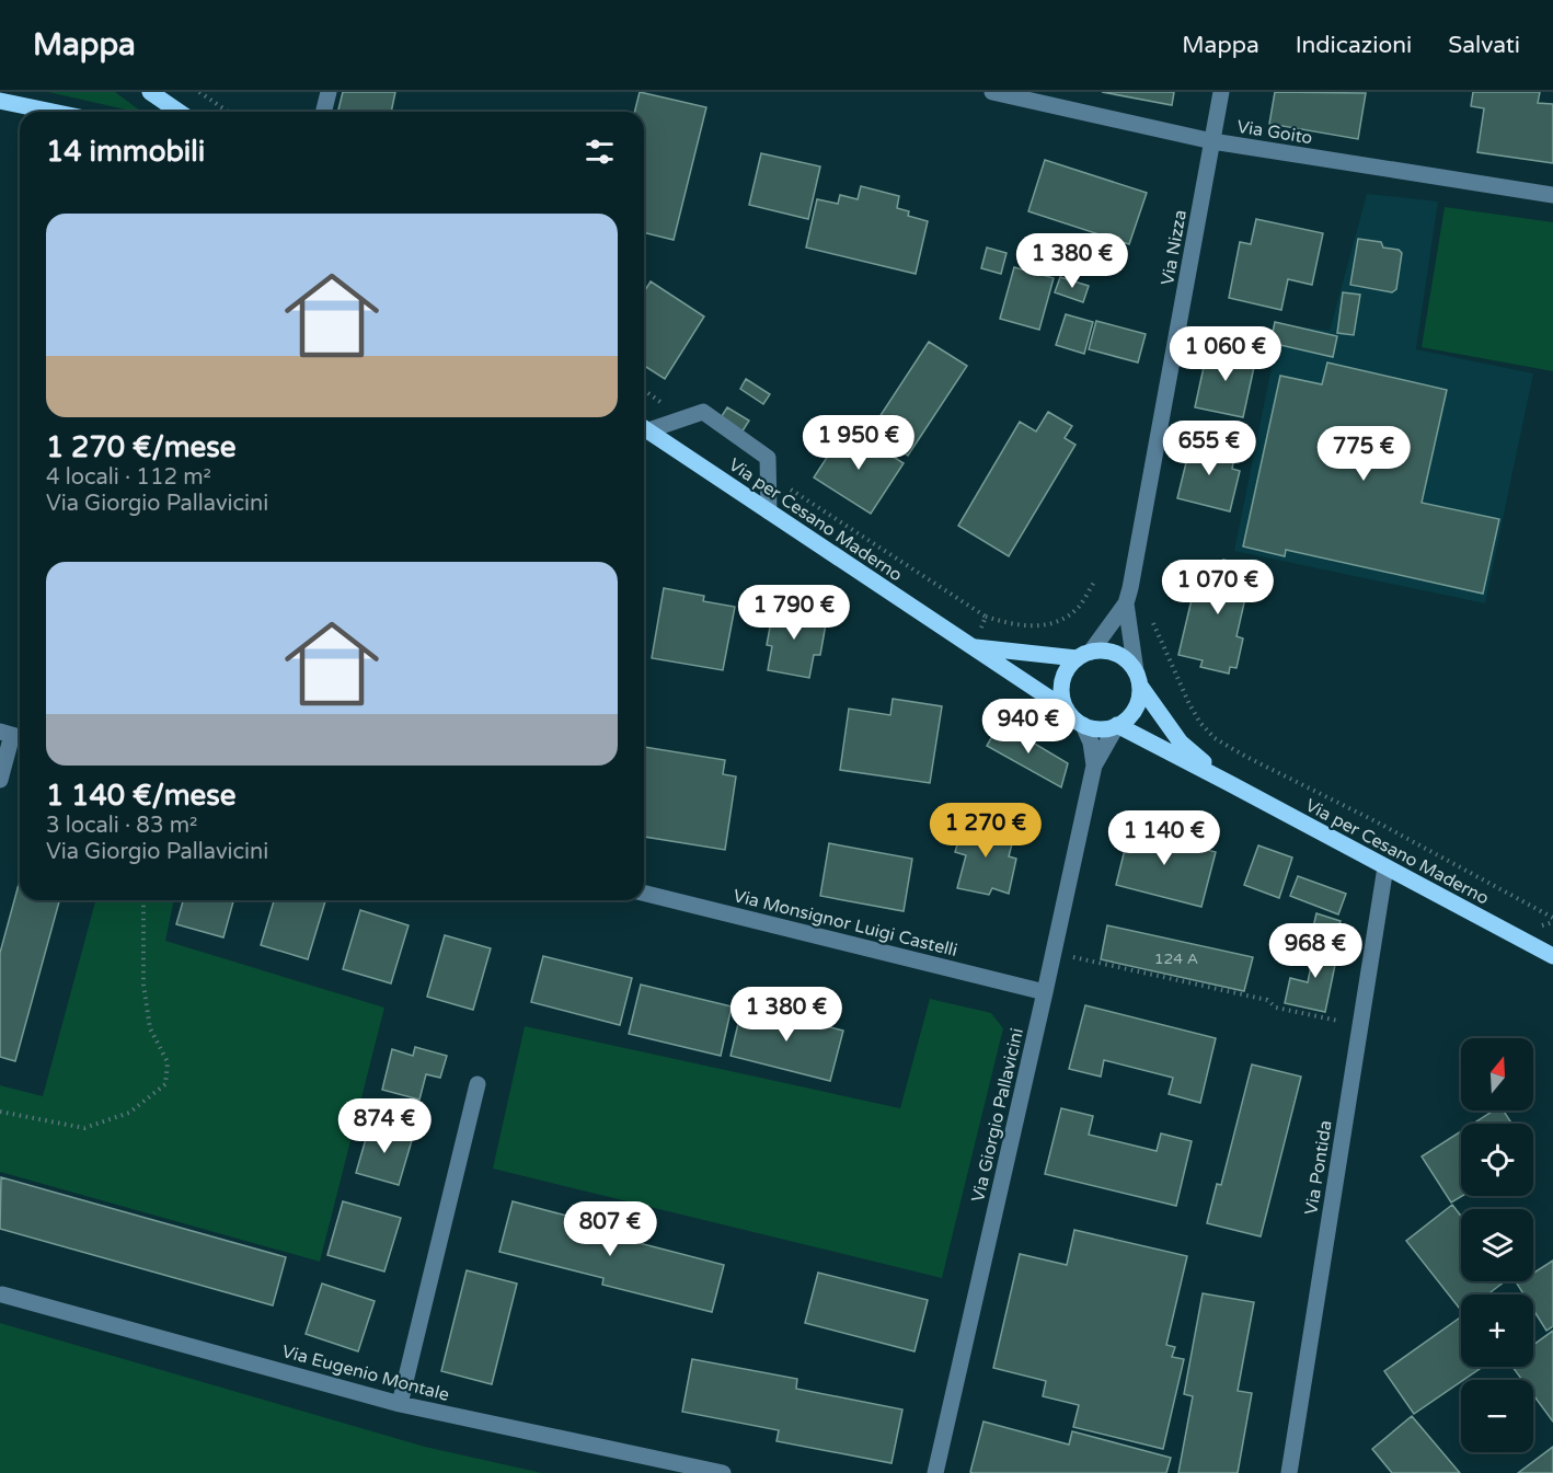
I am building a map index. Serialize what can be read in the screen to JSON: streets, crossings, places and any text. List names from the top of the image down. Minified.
{"streets":{"main road":["Via per Cesano Maderno"],"street":["Via Goito","Via Nizza","Via Monsignor Luigi Castelli","Via Giorgio Pallavicini","Via Pontida","Via Eugenio Montale"]},"crossings":[["Via Goito","Via Nizza"],["Via Nizza","Via per Cesano Maderno"],["Via Nizza","Via Giorgio Pallavicini"],["Via per Cesano Maderno","Via Giorgio Pallavicini"],["Via per Cesano Maderno","Via Pontida"],["Via Monsignor Luigi Castelli","Via Giorgio Pallavicini"]],"house_numbers":["124 A"],"north":"top","page":{"header":"Mappa","nav":["Mappa","Indicazioni","Salvati"],"heading":"14 immobili","list":[{"name":"1 270 €/mese","note":"4 locali · 112 m² · Via Giorgio Pallavicini"},{"name":"1 140 €/mese","note":"3 locali · 83 m² · Via Giorgio Pallavicini"}],"price":["1 380 €","1 060 €","1 950 €","655 €","775 €","1 070 €","1 790 €","940 €","1 270 €","1 140 €","968 €","1 380 €","874 €","807 €"],"map_buttons":["+","−"]}}
